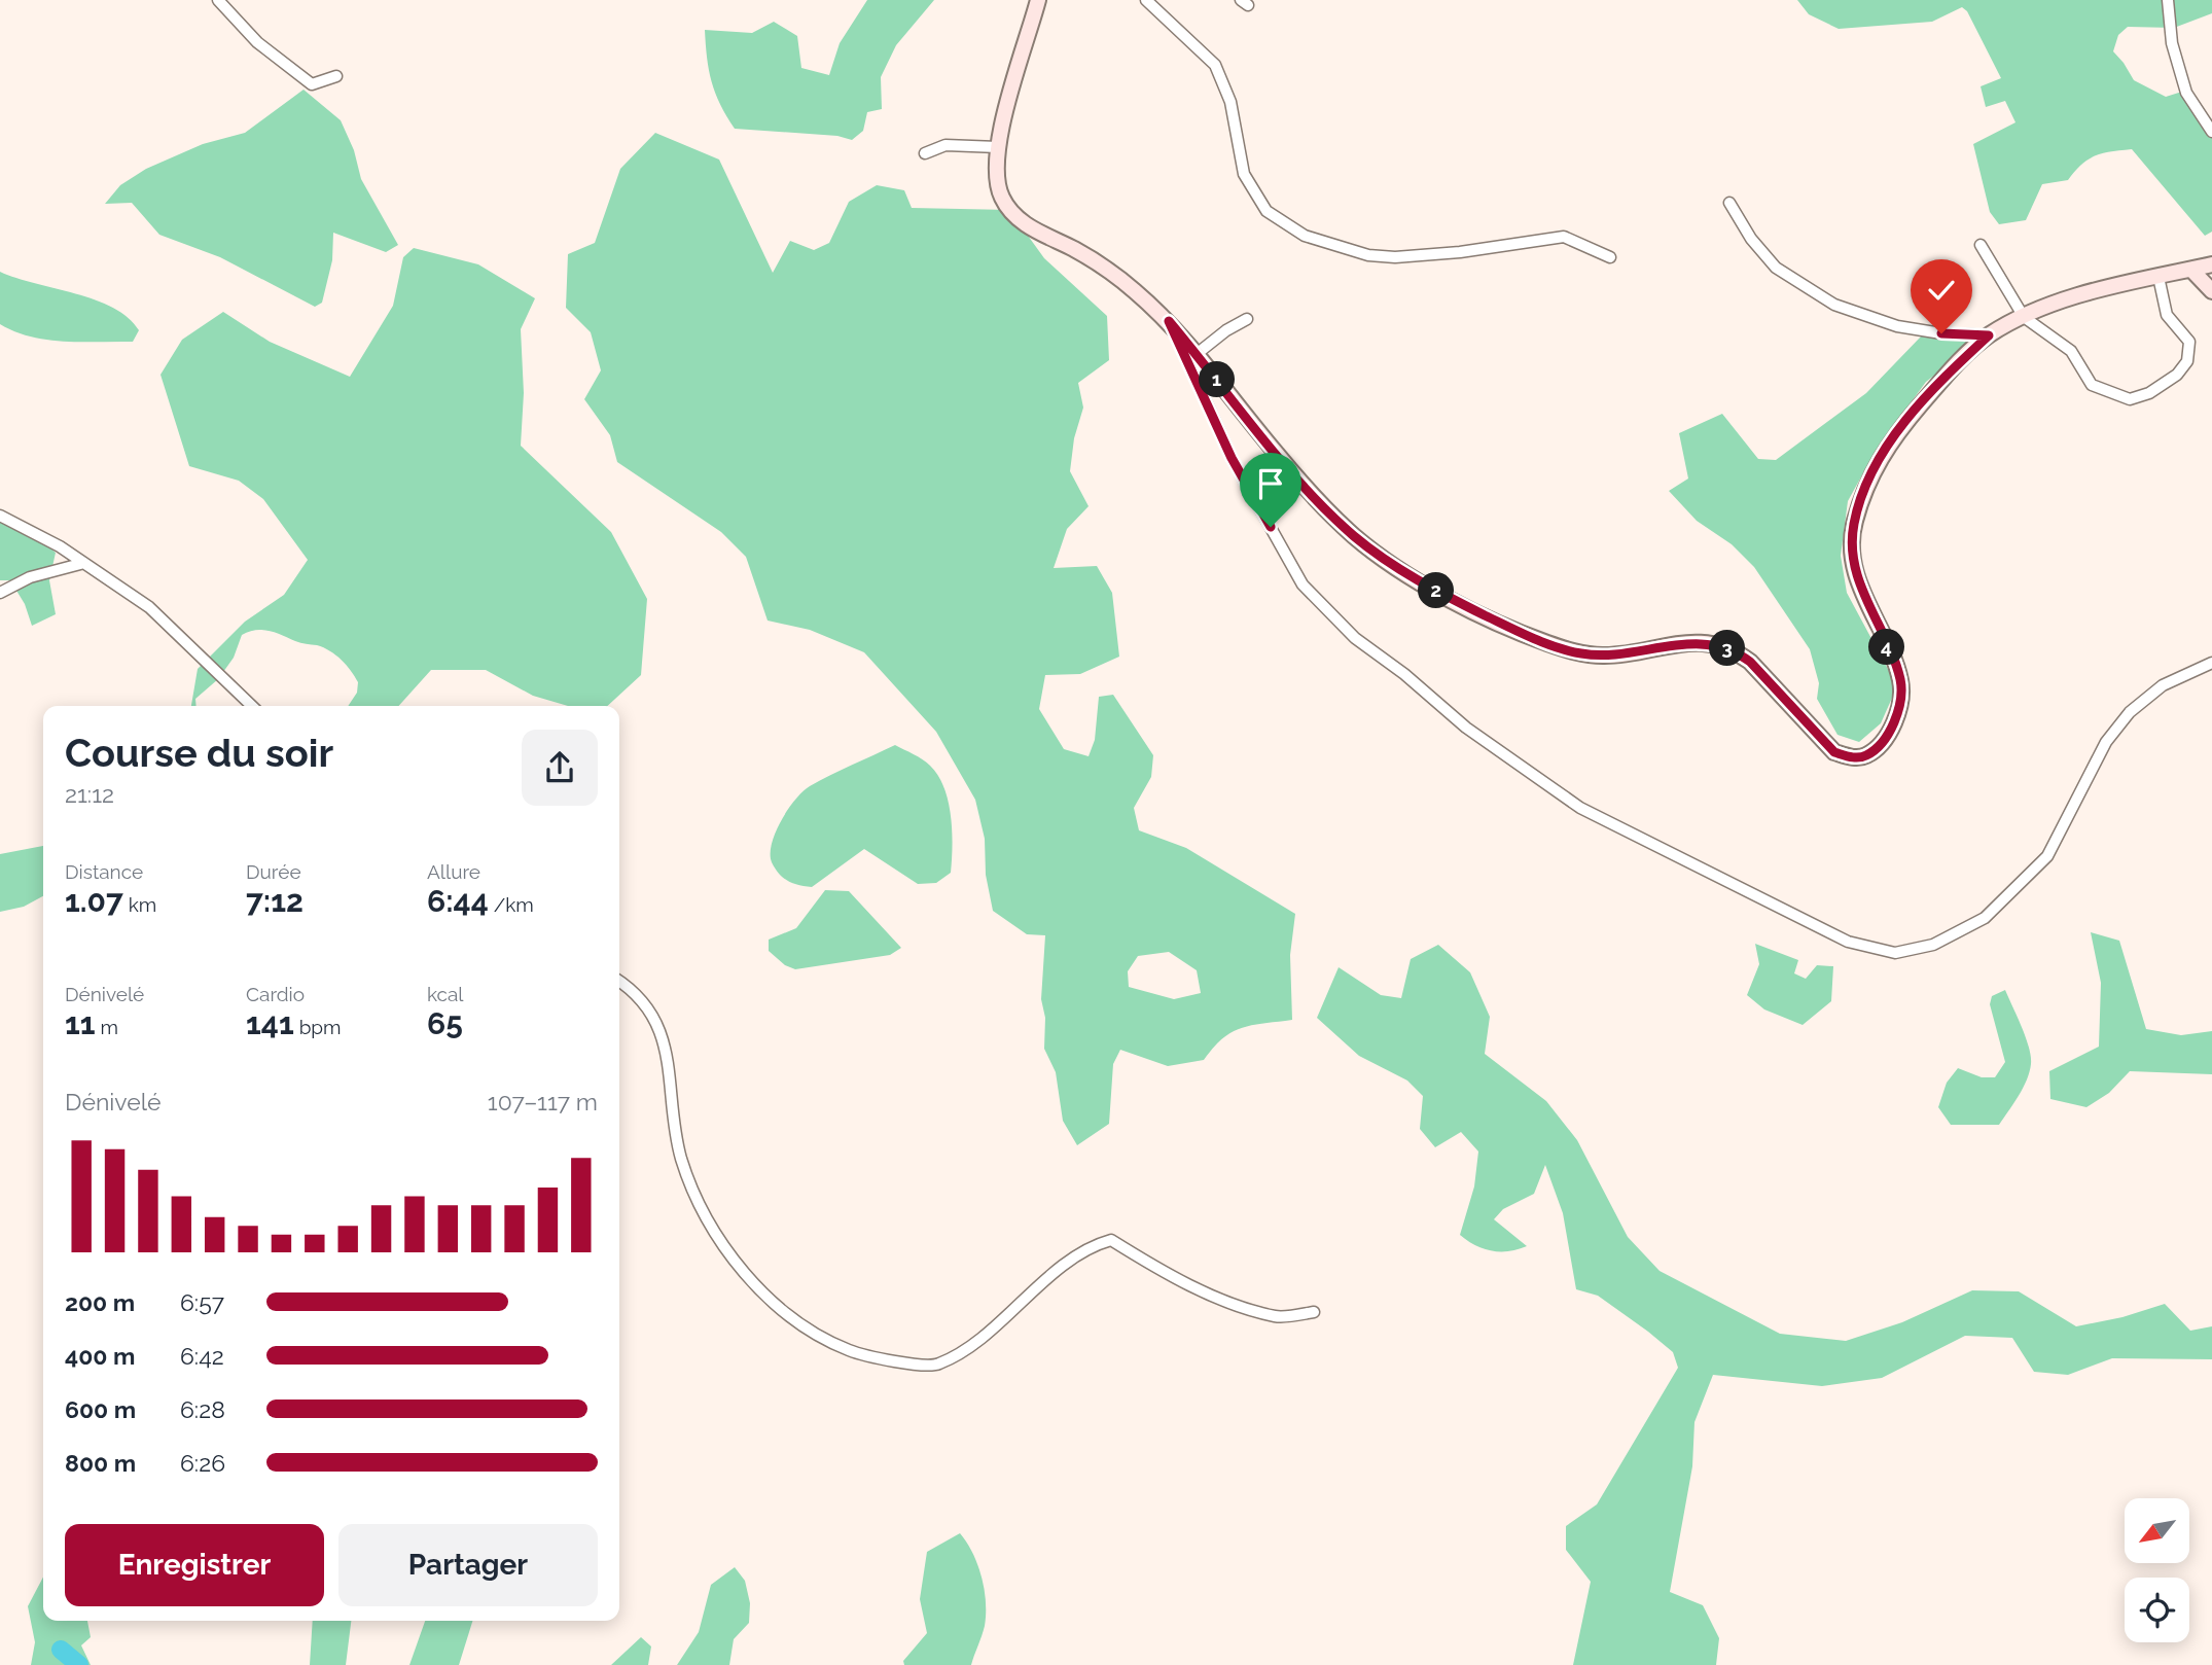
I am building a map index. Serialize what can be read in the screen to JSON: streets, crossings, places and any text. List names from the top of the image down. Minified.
{"north":"bottom left","page":{"pins":["1","2","4","3"],"heading":["Course du soir","21:12"],"stats":[["Distance","1.07 km"],["Durée","7:12"],["Allure","6:44 /km"],["Dénivelé","11 m"],["Cardio","141 bpm"],["kcal","65"]],"chart":["Dénivelé","107–117 m"],"list":[{"name":"200 m","note":"6:57"},{"name":"400 m","note":"6:42"},{"name":"600 m","note":"6:28"},{"name":"800 m","note":"6:26"}],"buttons":["Enregistrer","Partager"]}}
